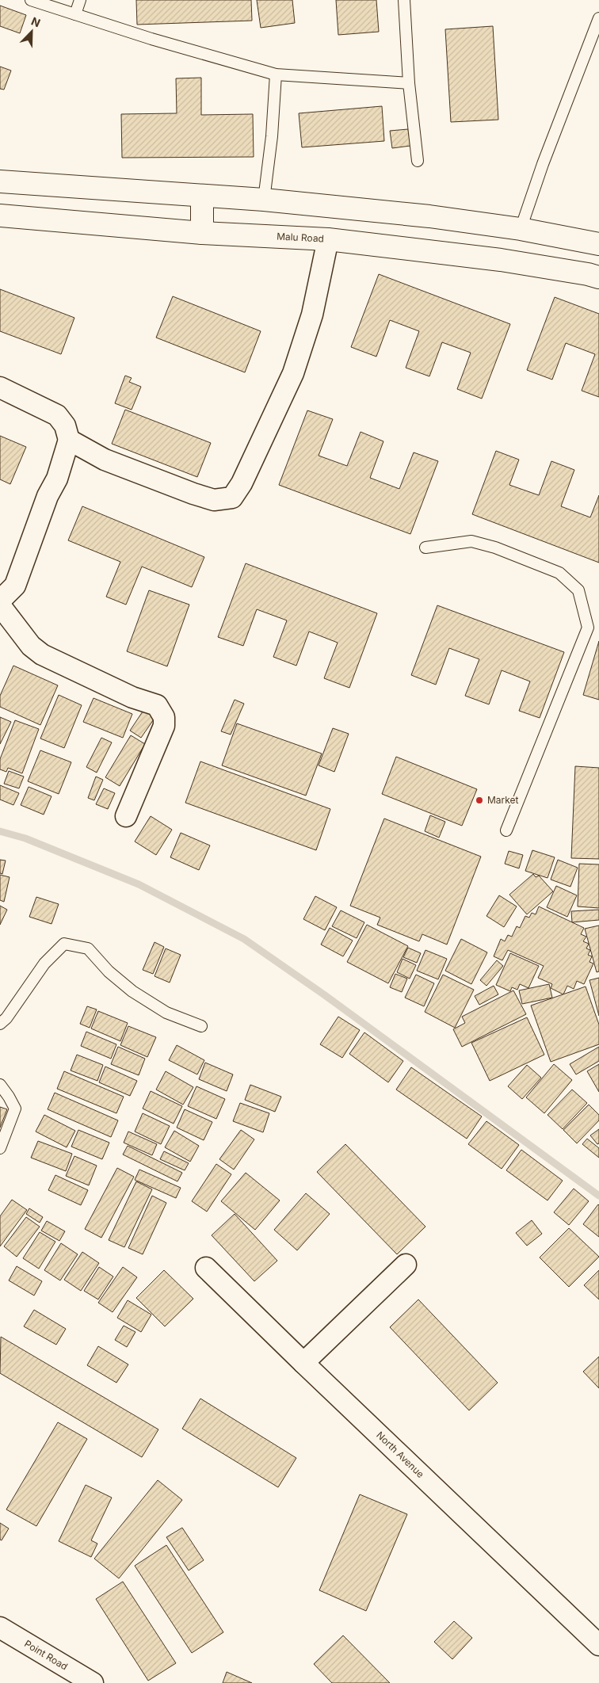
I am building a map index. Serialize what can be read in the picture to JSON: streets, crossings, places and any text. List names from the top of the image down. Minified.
{"streets":{"main road":["Malu Road"],"street":["North Avenue","Point Road"]},"places":["Market"],"north":"top right"}
